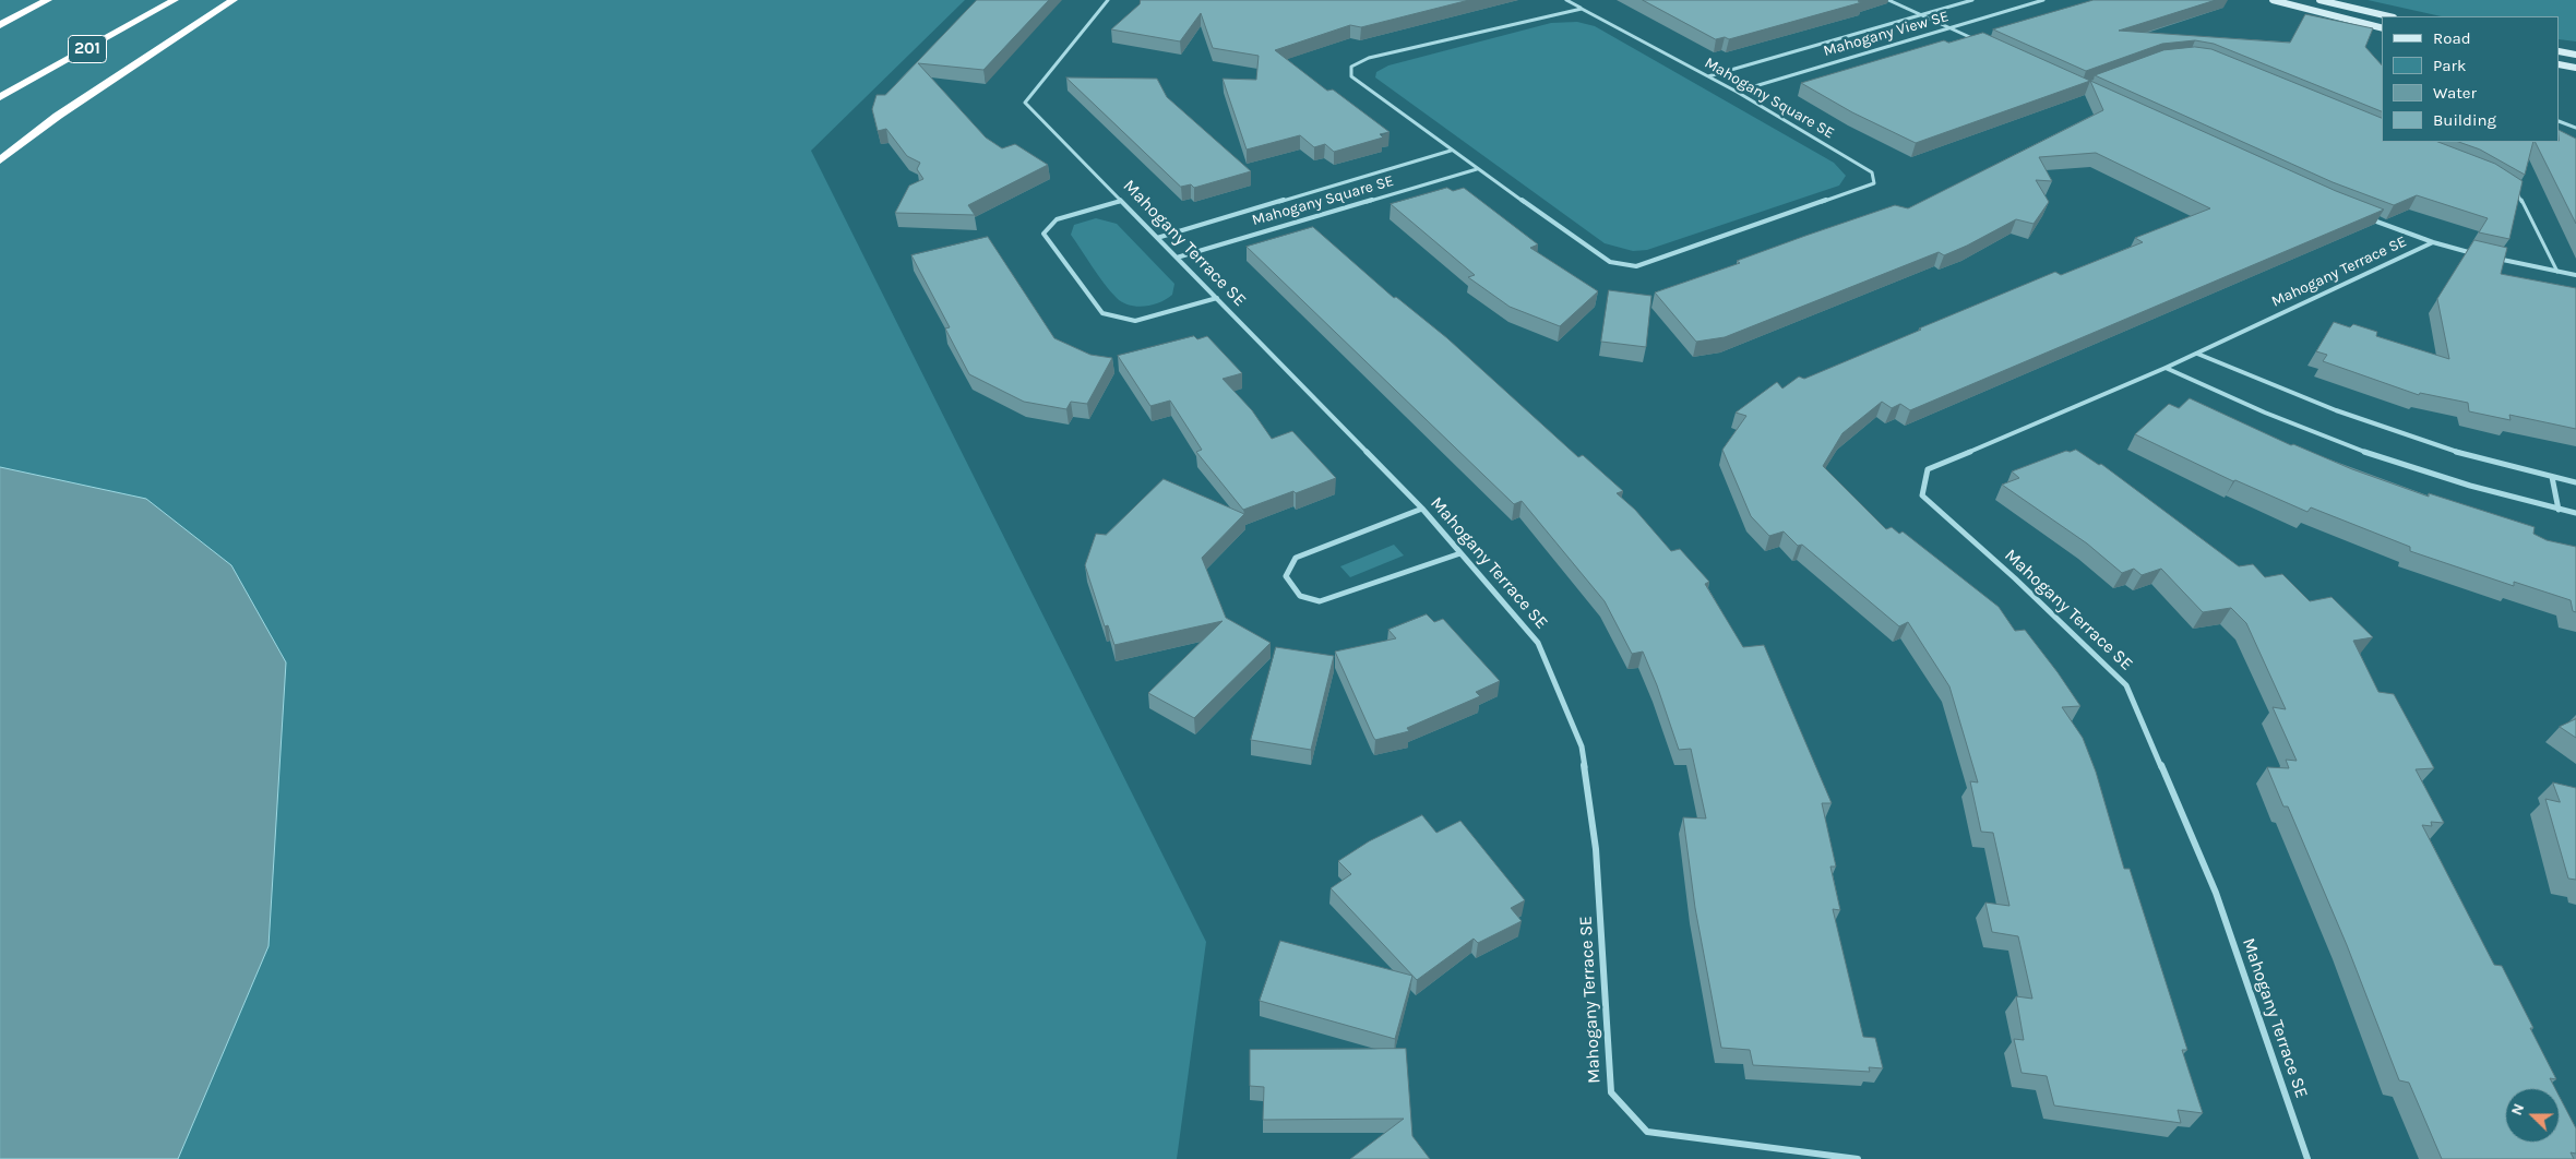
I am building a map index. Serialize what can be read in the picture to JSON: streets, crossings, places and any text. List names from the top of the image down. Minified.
{"streets":{"highway":["201"],"street":["Mahogany View SE","Mahogany Square SE","Mahogany Terrace SE"]},"crossings":[["Mahogany View SE","Mahogany Square SE"],["Mahogany Square SE","Mahogany Terrace SE"]],"legend":["Road","Park","Water","Building"],"north":"left"}
